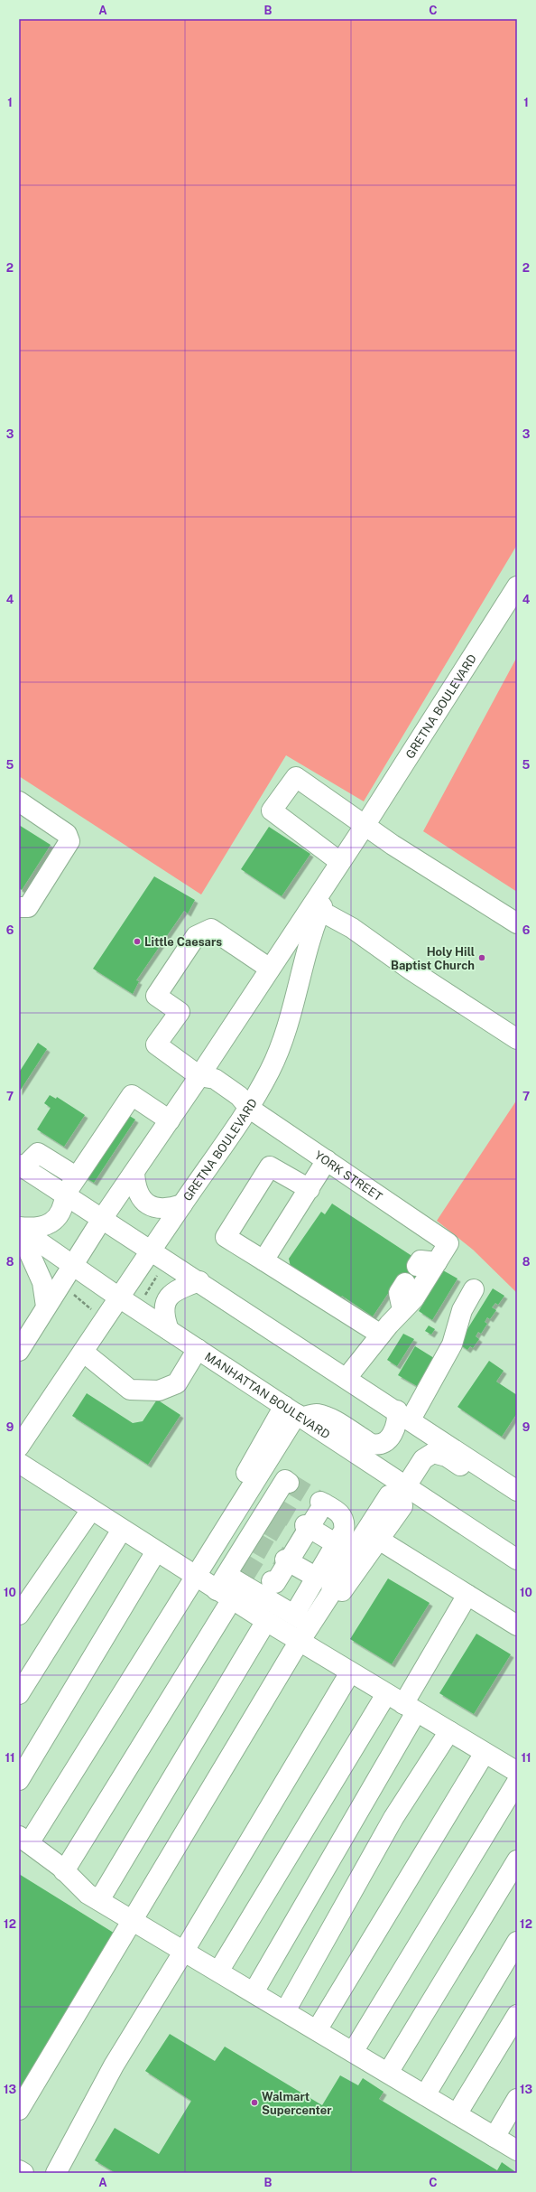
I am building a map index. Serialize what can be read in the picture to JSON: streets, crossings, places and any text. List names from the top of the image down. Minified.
{"streets":{"street":["GRETNA BOULEVARD","YORK STREET","MANHATTAN BOULEVARD"]},"crossings":[["GRETNA BOULEVARD","YORK STREET"],["GRETNA BOULEVARD","MANHATTAN BOULEVARD"]],"places":["Little Caesars","Holy Hill Baptist Church","Walmart Supercenter"],"grid":{"columns":["A","B","C"],"rows":["1","2","3","4","5","6","7","8","9","10","11","12","13"]}}
